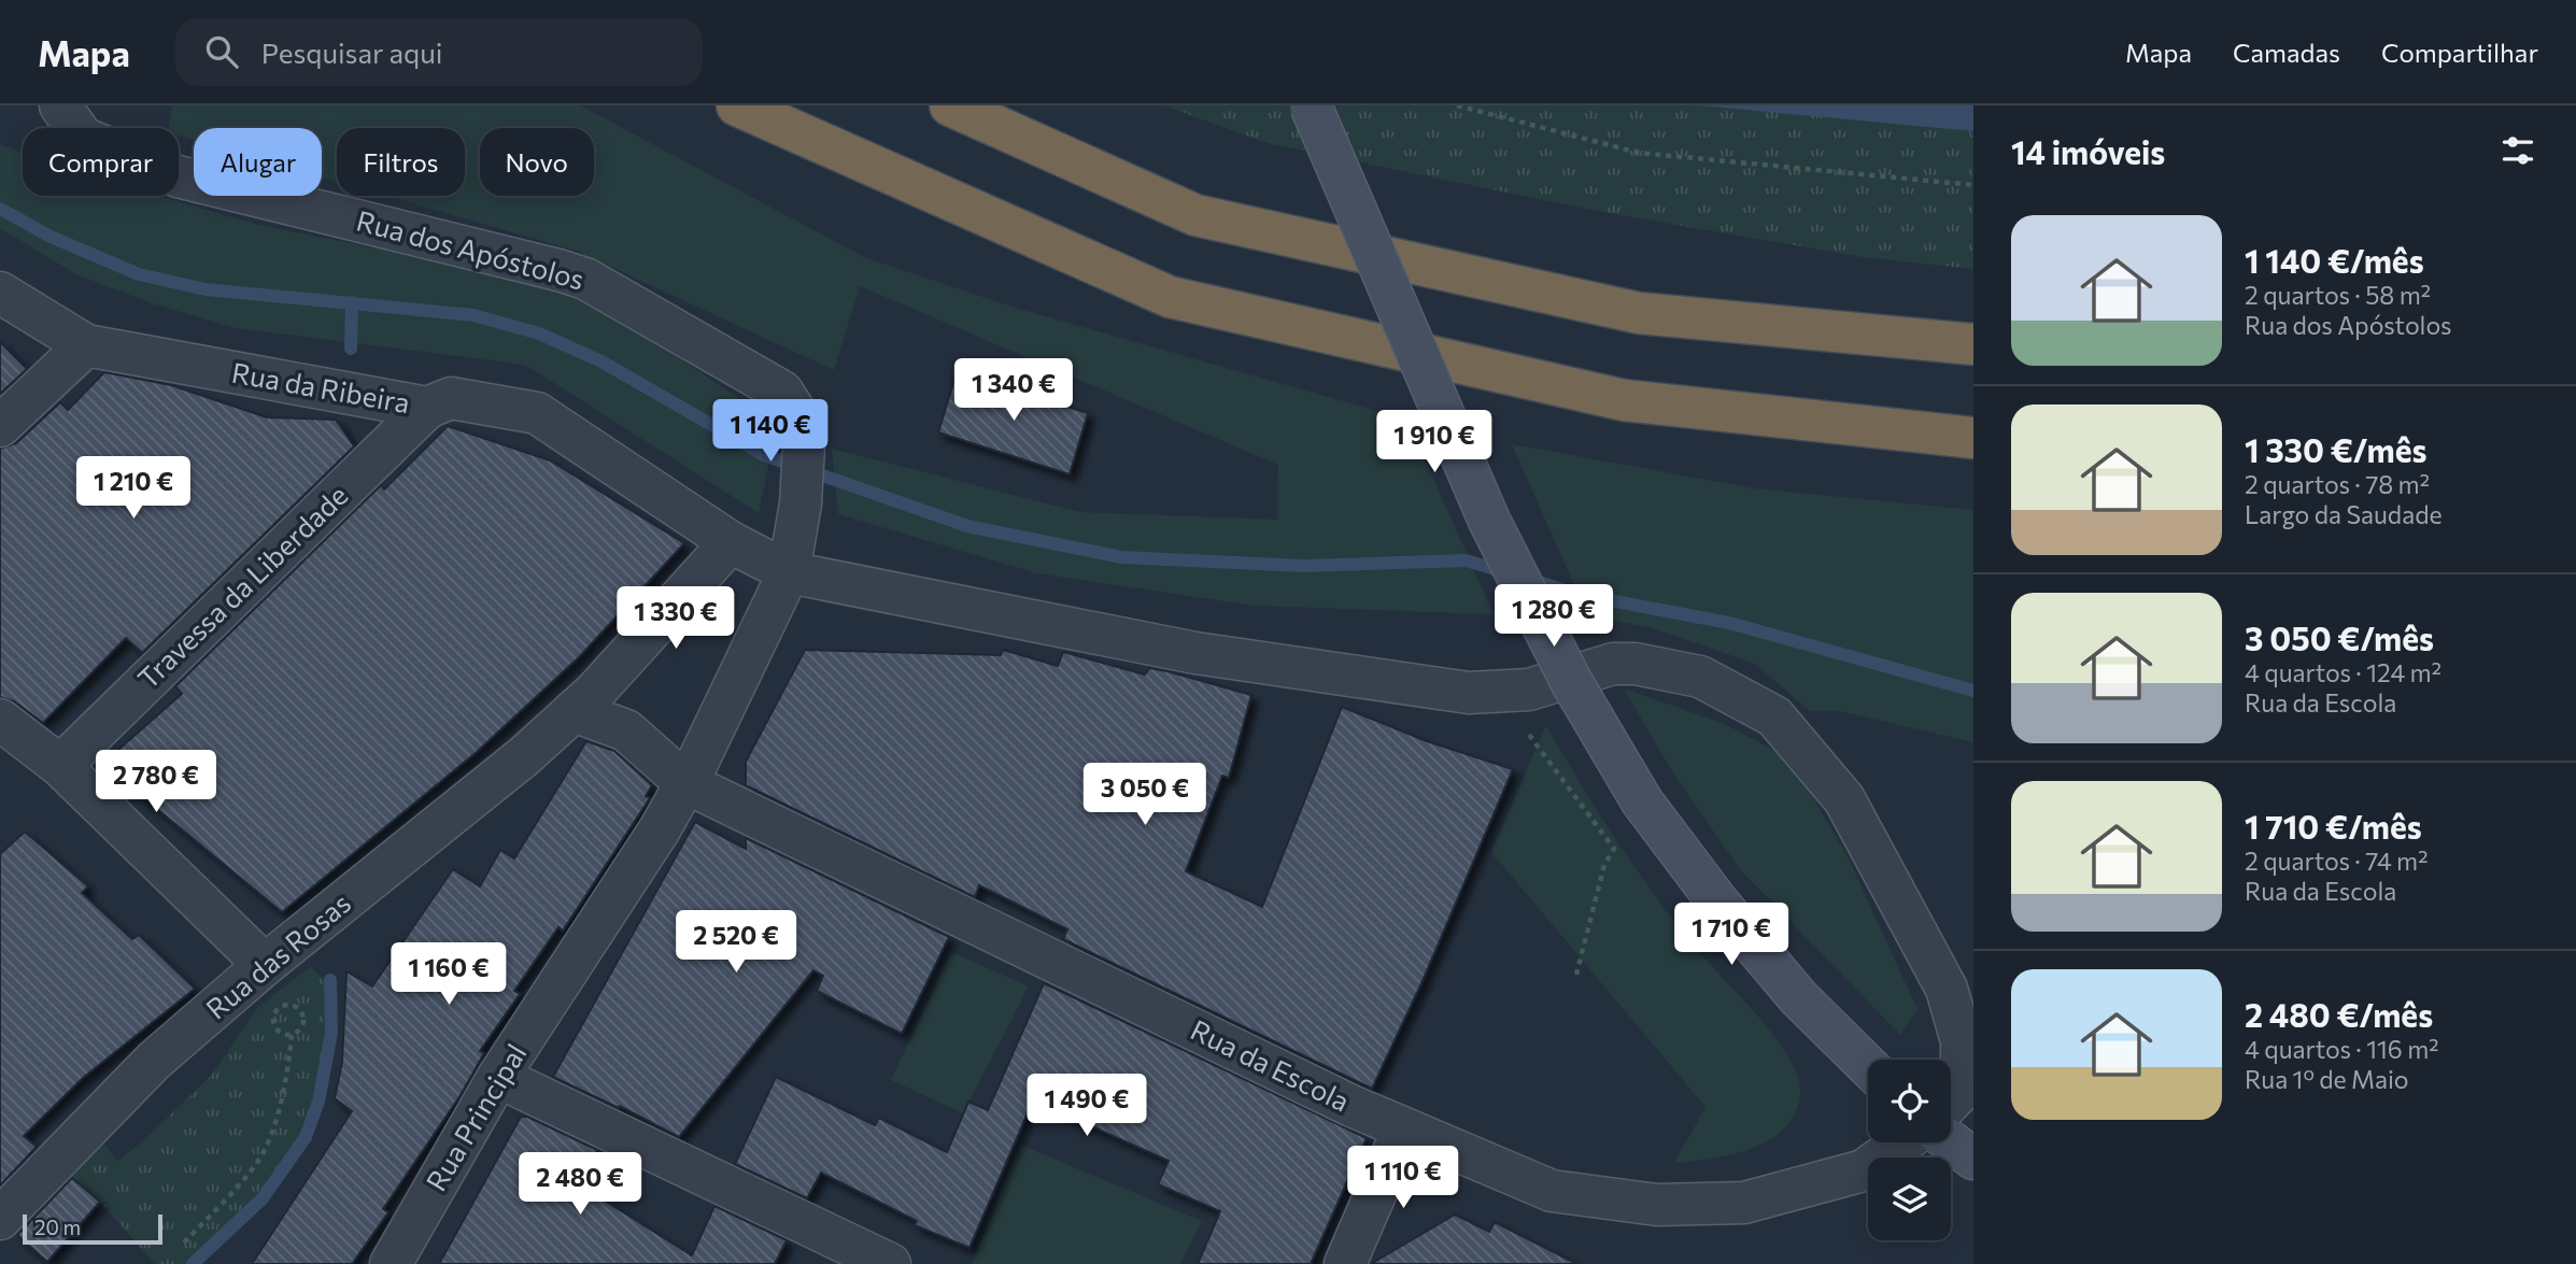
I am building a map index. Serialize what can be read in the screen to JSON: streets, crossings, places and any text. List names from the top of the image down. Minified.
{"streets":{"street":["Rua dos Apóstolos","Rua da Ribeira","Travessa da Liberdade","Rua das Rosas","Rua da Escola","Rua Principal"]},"crossings":[["Rua dos Apóstolos","Rua da Ribeira"],["Rua dos Apóstolos","Rua Principal"],["Rua da Ribeira","Travessa da Liberdade"],["Rua da Ribeira","Rua das Rosas"],["Rua da Ribeira","Rua Principal"],["Rua das Rosas","Rua da Escola"],["Rua da Escola","Rua Principal"]],"scale_bar":"20 m","page":{"header":"Mapa","search":"Pesquisar aqui","nav":["Mapa","Camadas","Compartilhar"],"heading":"14 imóveis","chip":["Comprar","Alugar","Filtros","Novo"],"list":[{"name":"1 140 €/mês","note":"2 quartos · 58 m² · Rua dos Apóstolos"},{"name":"1 330 €/mês","note":"2 quartos · 78 m² · Largo da Saudade"},{"name":"3 050 €/mês","note":"4 quartos · 124 m² · Rua da Escola"},{"name":"1 710 €/mês","note":"2 quartos · 74 m² · Rua da Escola"},{"name":"2 480 €/mês","note":"4 quartos · 116 m² · Rua 1º de Maio"}],"price":["1 340 €","1 140 €","1 910 €","1 210 €","1 280 €","1 330 €","2 780 €","3 050 €","1 710 €","2 520 €","1 160 €","1 490 €","1 110 €","2 480 €"],"scale":"20 m"}}
